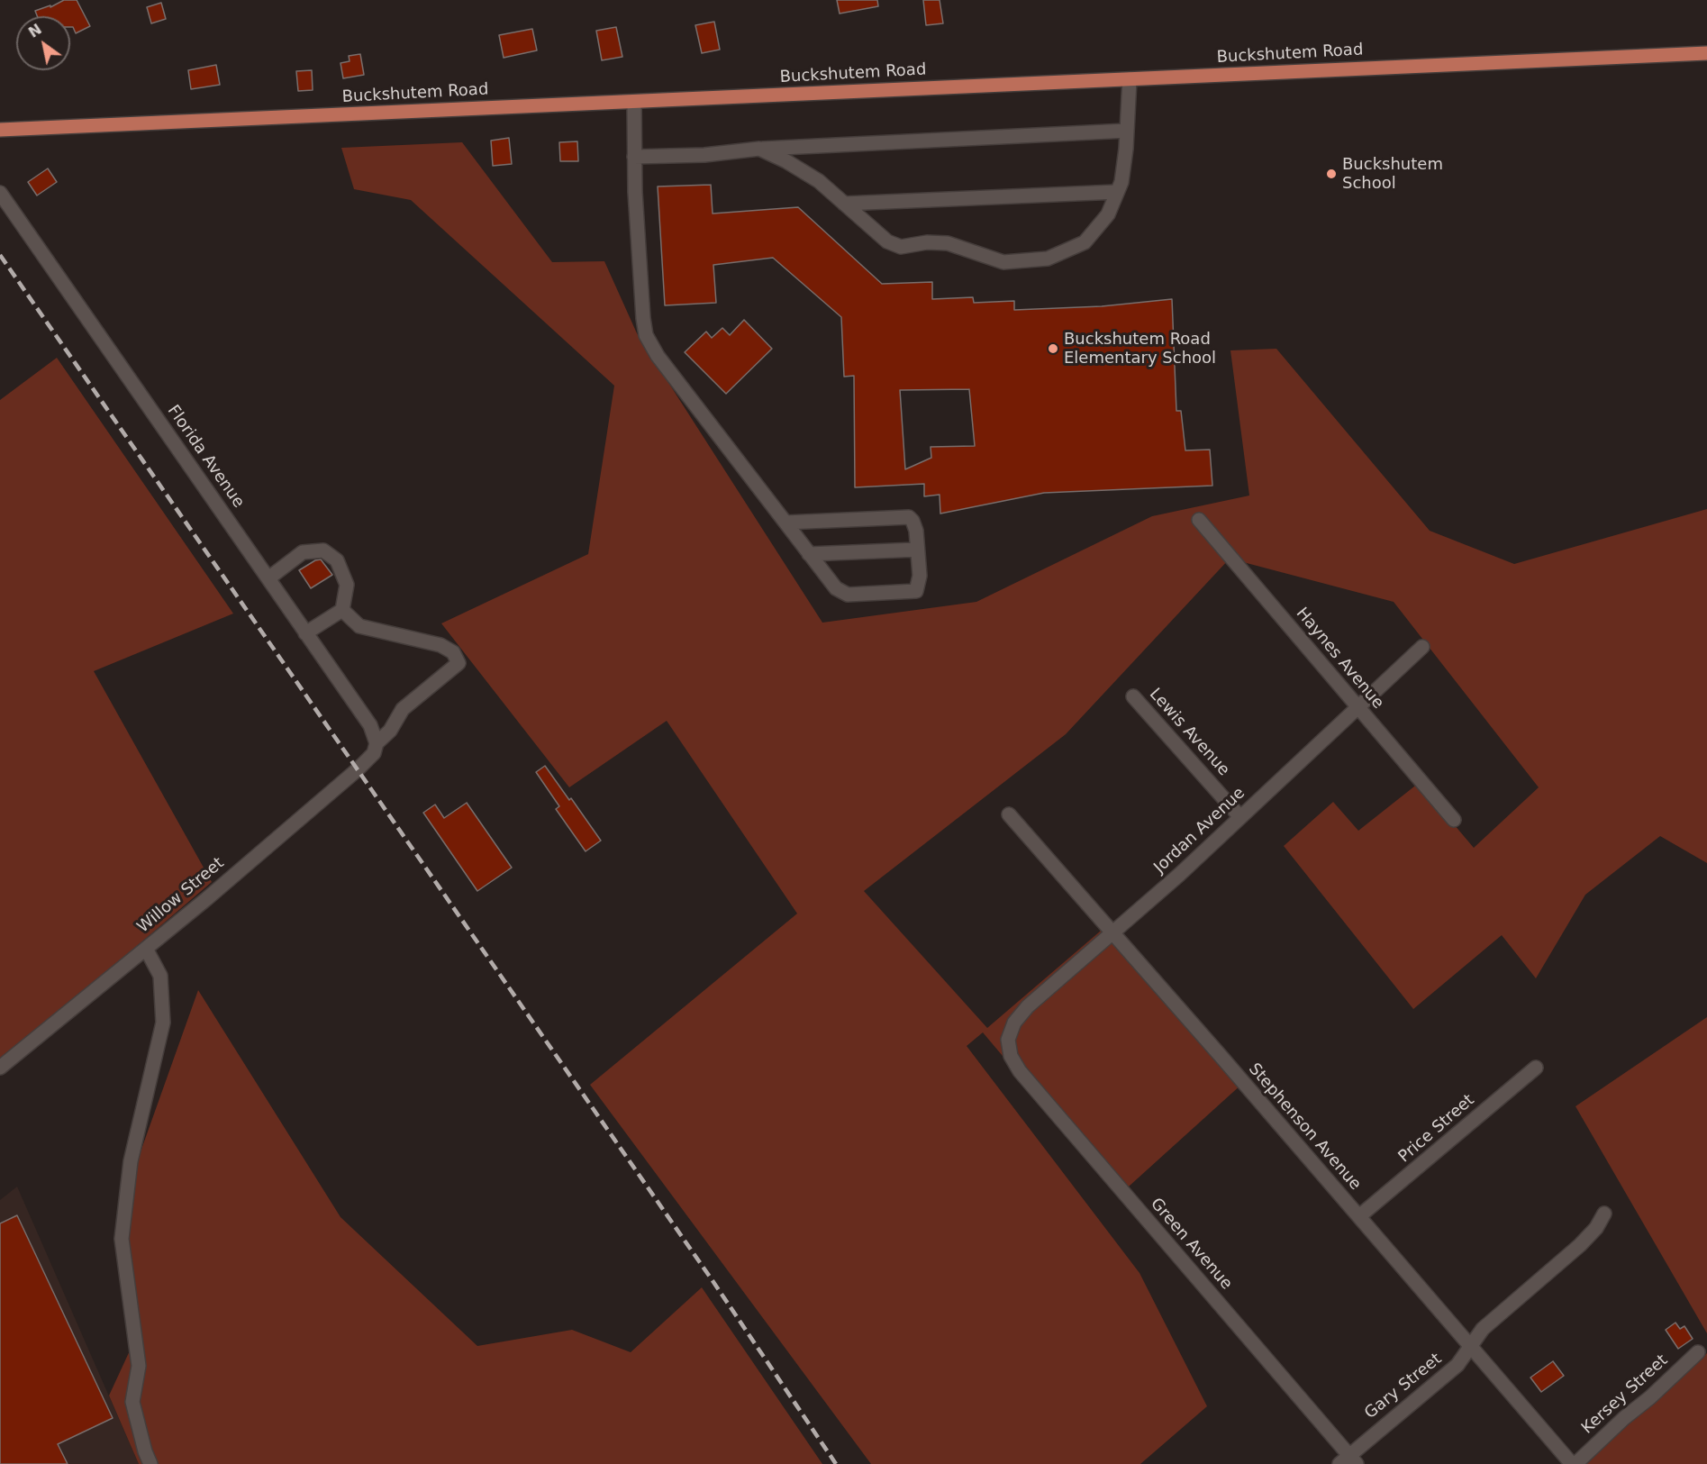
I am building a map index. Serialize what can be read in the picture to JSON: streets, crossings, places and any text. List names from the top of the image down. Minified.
{"streets":{"main road":["Buckshutem Road"],"street":["Florida Avenue","Haynes Avenue","Lewis Avenue","Jordan Avenue","Willow Street","Stephenson Avenue","Price Street","Green Avenue","Gary Street","Kersey Street"]},"crossings":[["Florida Avenue","Willow Street"],["Haynes Avenue","Jordan Avenue"],["Lewis Avenue","Jordan Avenue"],["Jordan Avenue","Stephenson Avenue"],["Jordan Avenue","Green Avenue"],["Stephenson Avenue","Price Street"],["Stephenson Avenue","Gary Street"],["Stephenson Avenue","Kersey Street"],["Green Avenue","Gary Street"]],"places":["Buckshutem School","Buckshutem Road Elementary School"],"north":"top left"}
